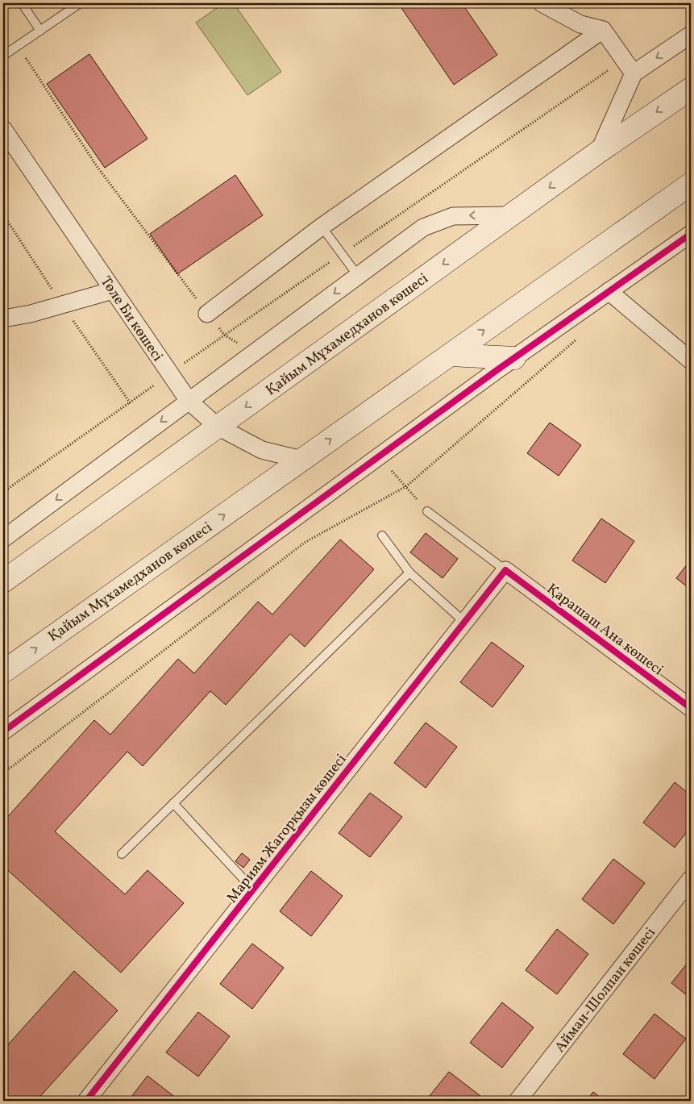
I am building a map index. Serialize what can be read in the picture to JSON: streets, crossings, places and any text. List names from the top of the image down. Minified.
{"streets":{"main road":["Қайым Мұхамедханов көшесі"],"street":["Төле Би көшесі","Қарашаш Ана көшесі","Мариям Жагорқызы көшесі","Айман-Шолпан көшесі"]},"crossings":[["Төле Би көшесі","Қайым Мұхамедханов көшесі"],["Қарашаш Ана көшесі","Мариям Жагорқызы көшесі"]]}
